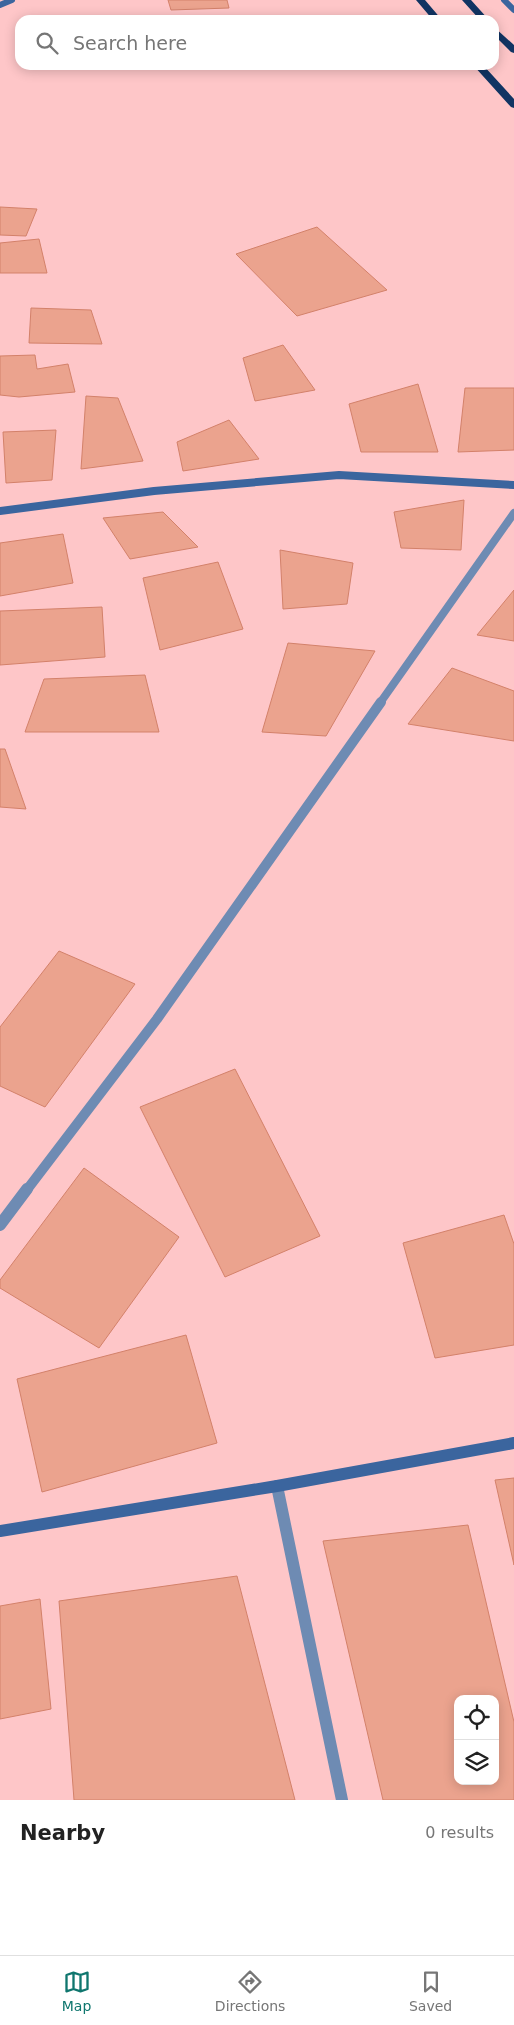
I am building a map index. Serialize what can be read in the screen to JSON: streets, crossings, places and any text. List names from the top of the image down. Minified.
{"page":{"search":"Search here","heading":["Nearby","0 results"],"nav":["Map","Directions","Saved"]}}
